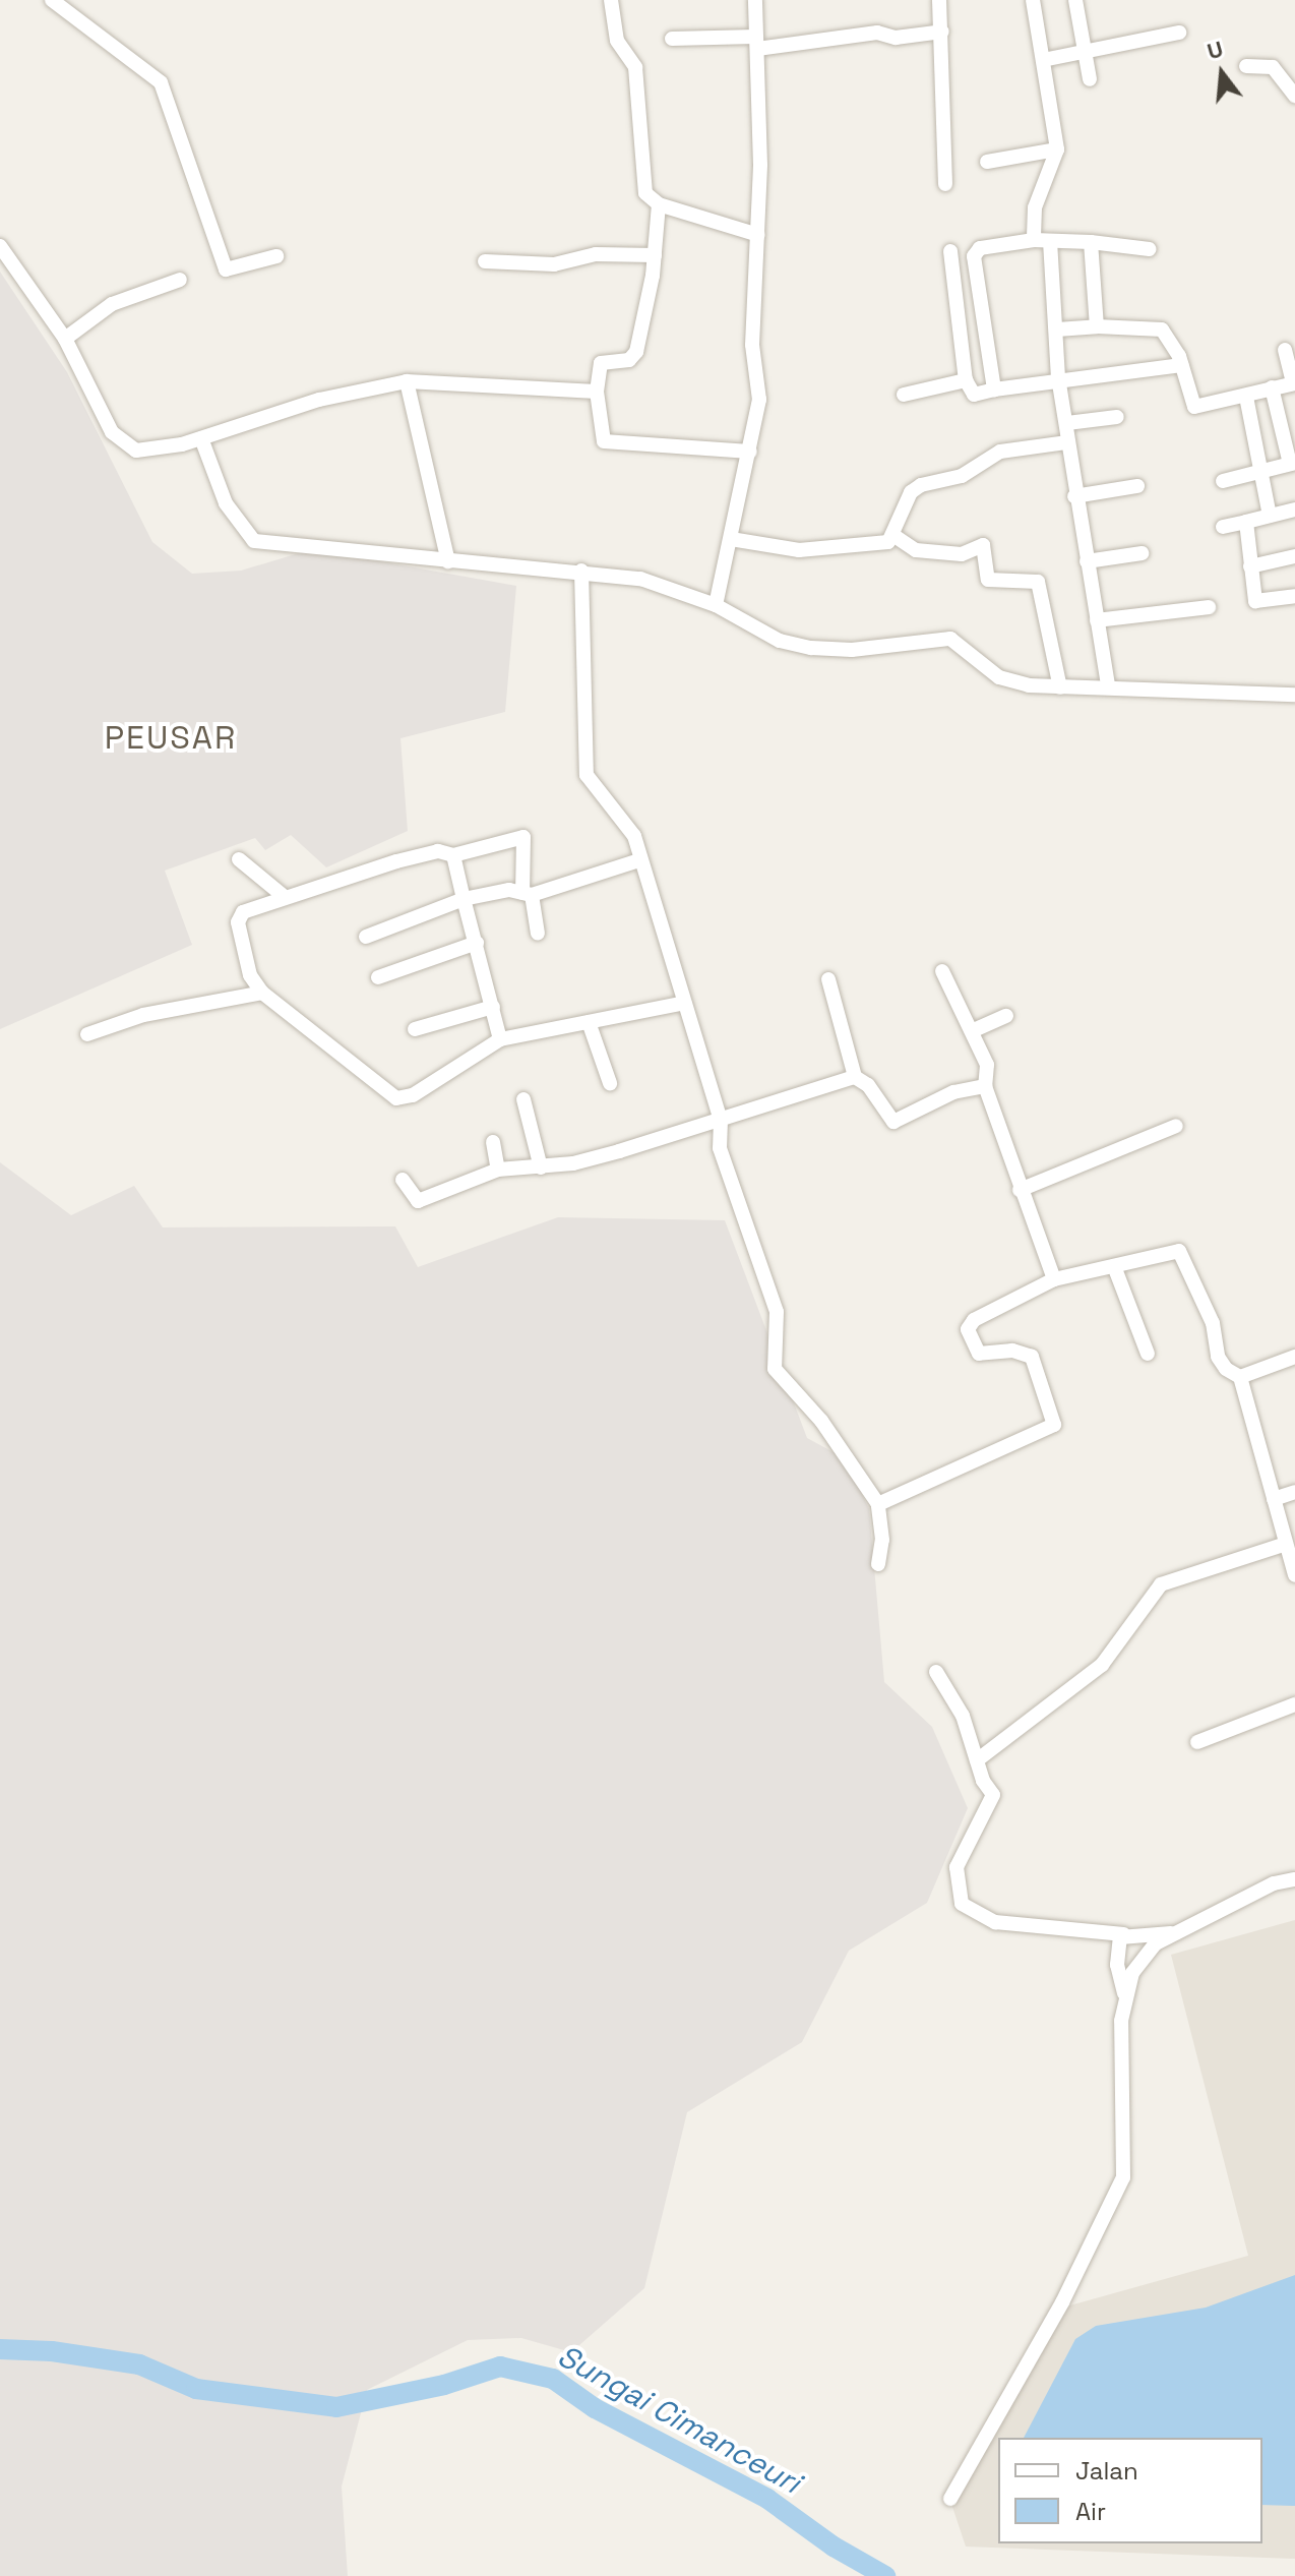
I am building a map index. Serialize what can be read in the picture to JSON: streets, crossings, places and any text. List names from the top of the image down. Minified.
{"districts":["PEUSAR"],"water":["Sungai Cimanceuri"],"legend":["Jalan","Air"],"north":"top"}
